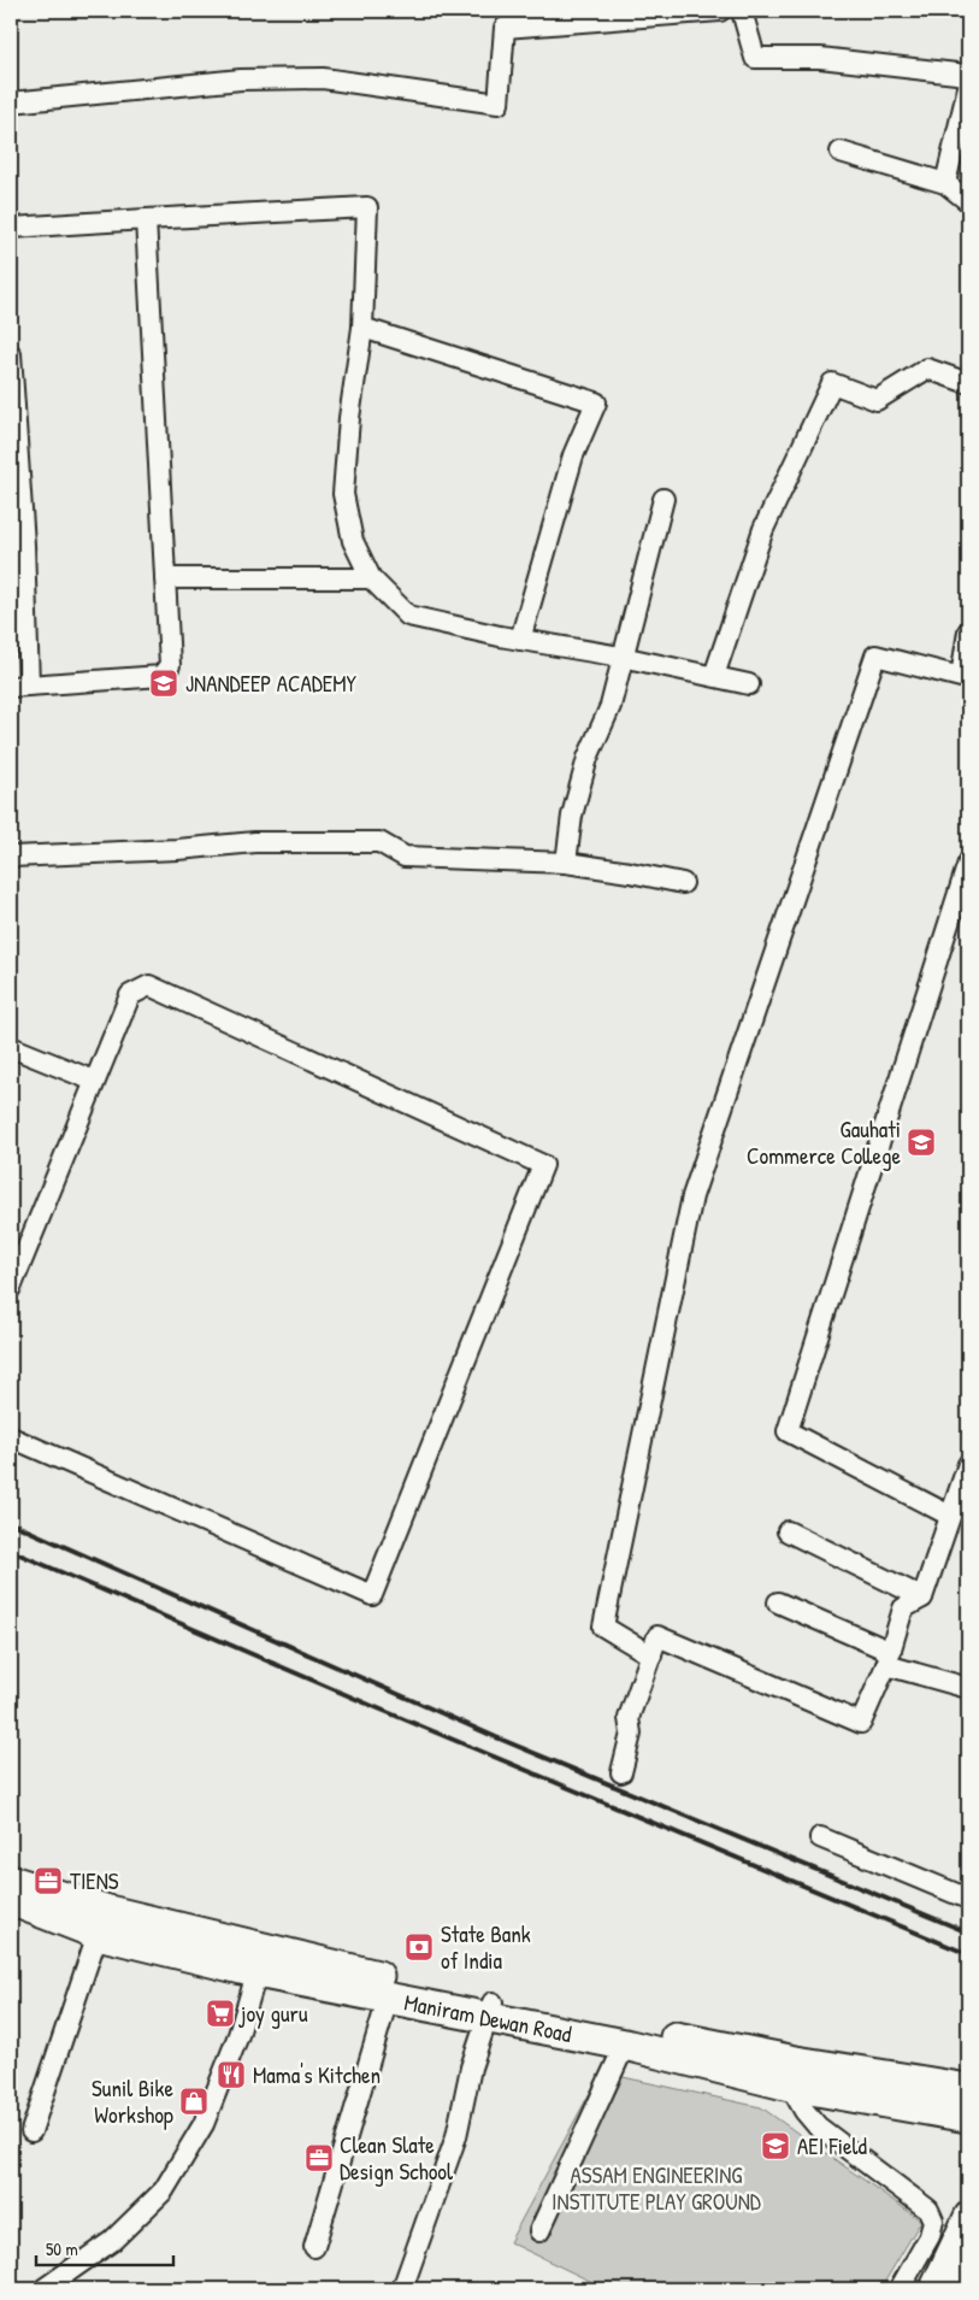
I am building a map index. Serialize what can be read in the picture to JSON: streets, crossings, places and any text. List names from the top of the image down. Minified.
{"streets":{"main road":["Maniram Dewan Road"]},"parks":["ASSAM ENGINEERING INSTITUTE PLAY GROUND"],"places":{"school or university":["JNANDEEP ACADEMY","Gauhati Commerce College","AEI Field"],"office":["TIENS","Clean Slate Design School"],"bank":["State Bank of India"],"supermarket":["joy guru"],"restaurant":["Mama's Kitchen"],"shop":["Sunil Bike Workshop"]},"scale_bar":"50 m"}
